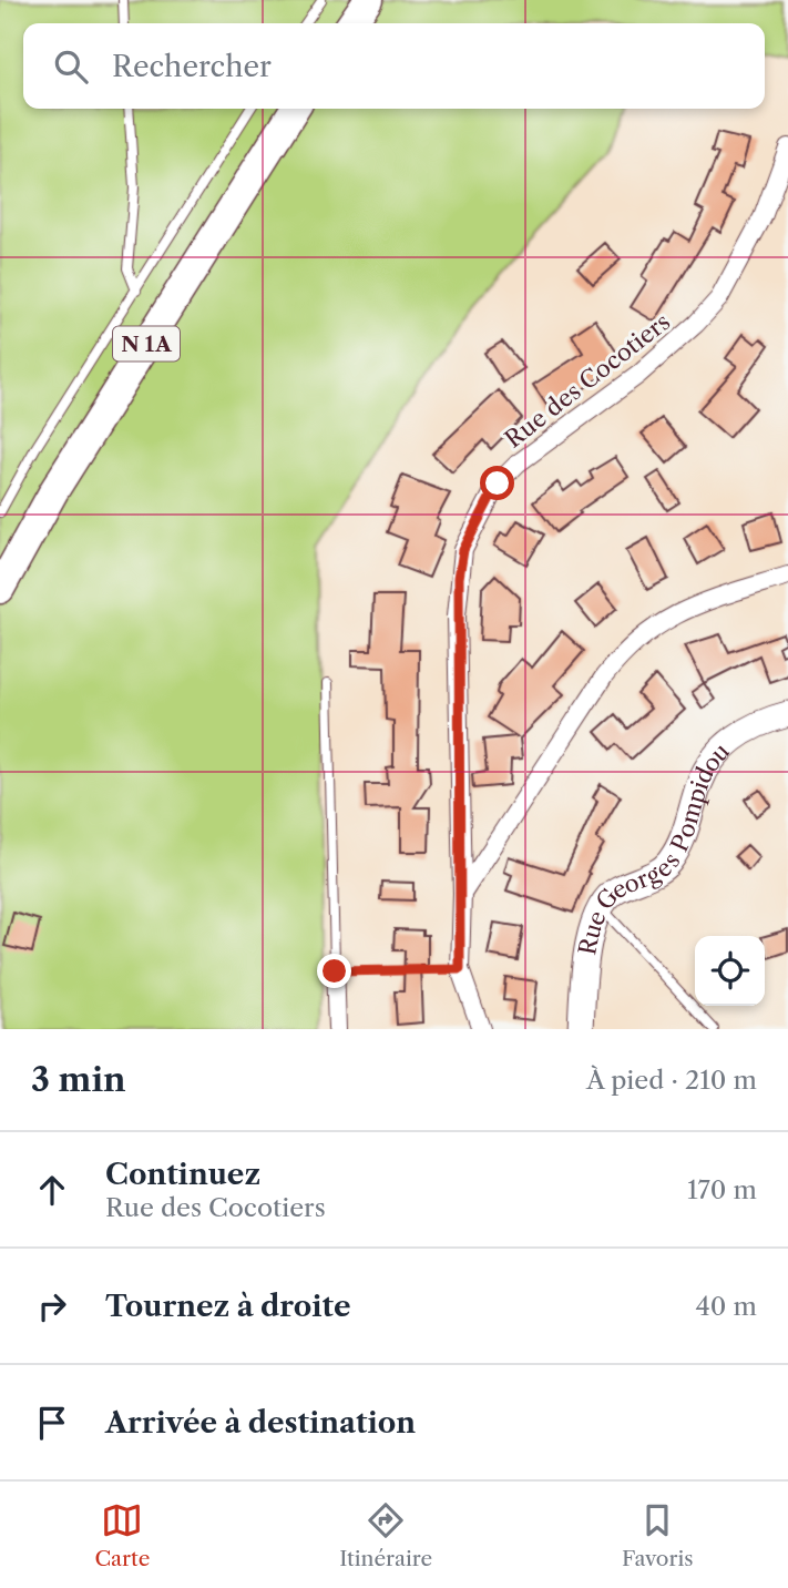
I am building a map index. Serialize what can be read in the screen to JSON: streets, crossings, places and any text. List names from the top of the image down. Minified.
{"streets":{"main road":["N 1A","Rue Georges Pompidou"],"street":["Rue des Cocotiers"]},"page":{"search":"Rechercher","heading":["3 min","À pied · 210 m"],"list":[["Continuez","Rue des Cocotiers","170 m"],["Tournez à droite","40 m"],"Arrivée à destination"],"nav":["Carte","Itinéraire","Favoris"]}}
